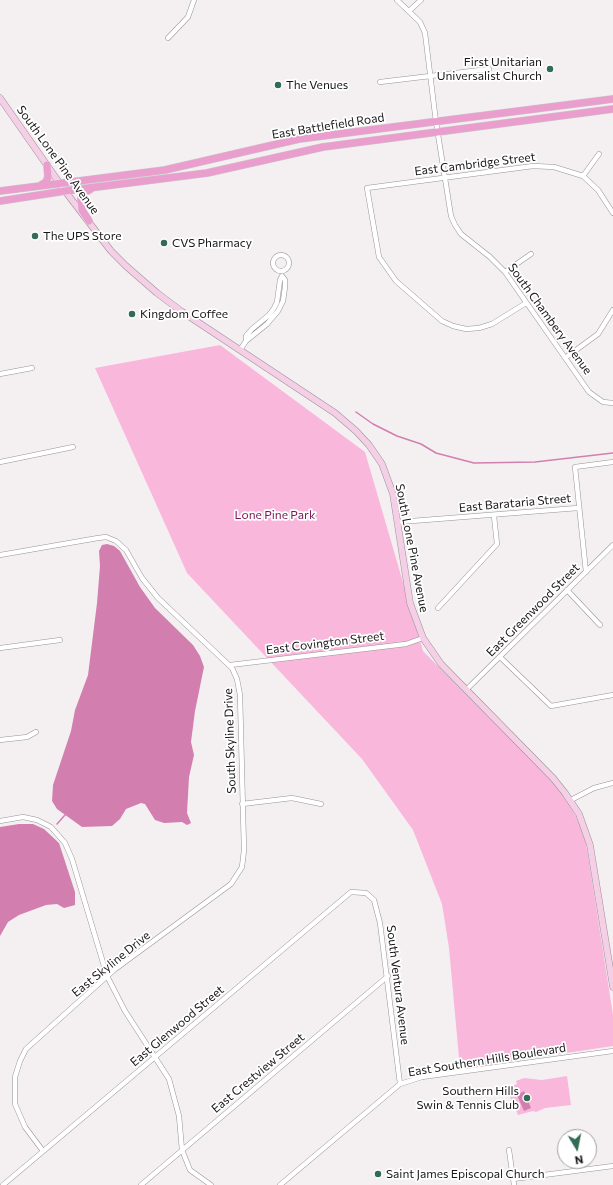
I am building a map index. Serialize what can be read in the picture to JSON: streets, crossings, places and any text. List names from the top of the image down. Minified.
{"streets":{"main road":["East Battlefield Road","South Lone Pine Avenue"],"street":["East Cambridge Street","South Chambery Avenue","East Barataria Street","East Greenwood Street","East Covington Street","South Skyline Drive","East Skyline Drive","South Ventura Avenue","East Glenwood Street","East Southern Hills Boulevard","East Crestview Street"]},"crossings":[["East Battlefield Road","South Lone Pine Avenue"],["East Battlefield Road","South Chambery Avenue"],["South Lone Pine Avenue","East Barataria Street"],["South Lone Pine Avenue","East Greenwood Street"],["South Lone Pine Avenue","East Covington Street"],["East Cambridge Street","South Chambery Avenue"],["East Covington Street","South Skyline Drive"],["South Skyline Drive","East Skyline Drive"],["East Skyline Drive","East Glenwood Street"],["South Ventura Avenue","East Glenwood Street"],["South Ventura Avenue","East Southern Hills Boulevard"],["South Ventura Avenue","East Crestview Street"]],"parks":["Lone Pine Park"],"places":["First Unitarian Universalist Church","The Venues","The UPS Store","CVS Pharmacy","Kingdom Coffee","Southern Hills Swin & Tennis Club","Saint James Episcopal Church"],"north":"bottom"}
